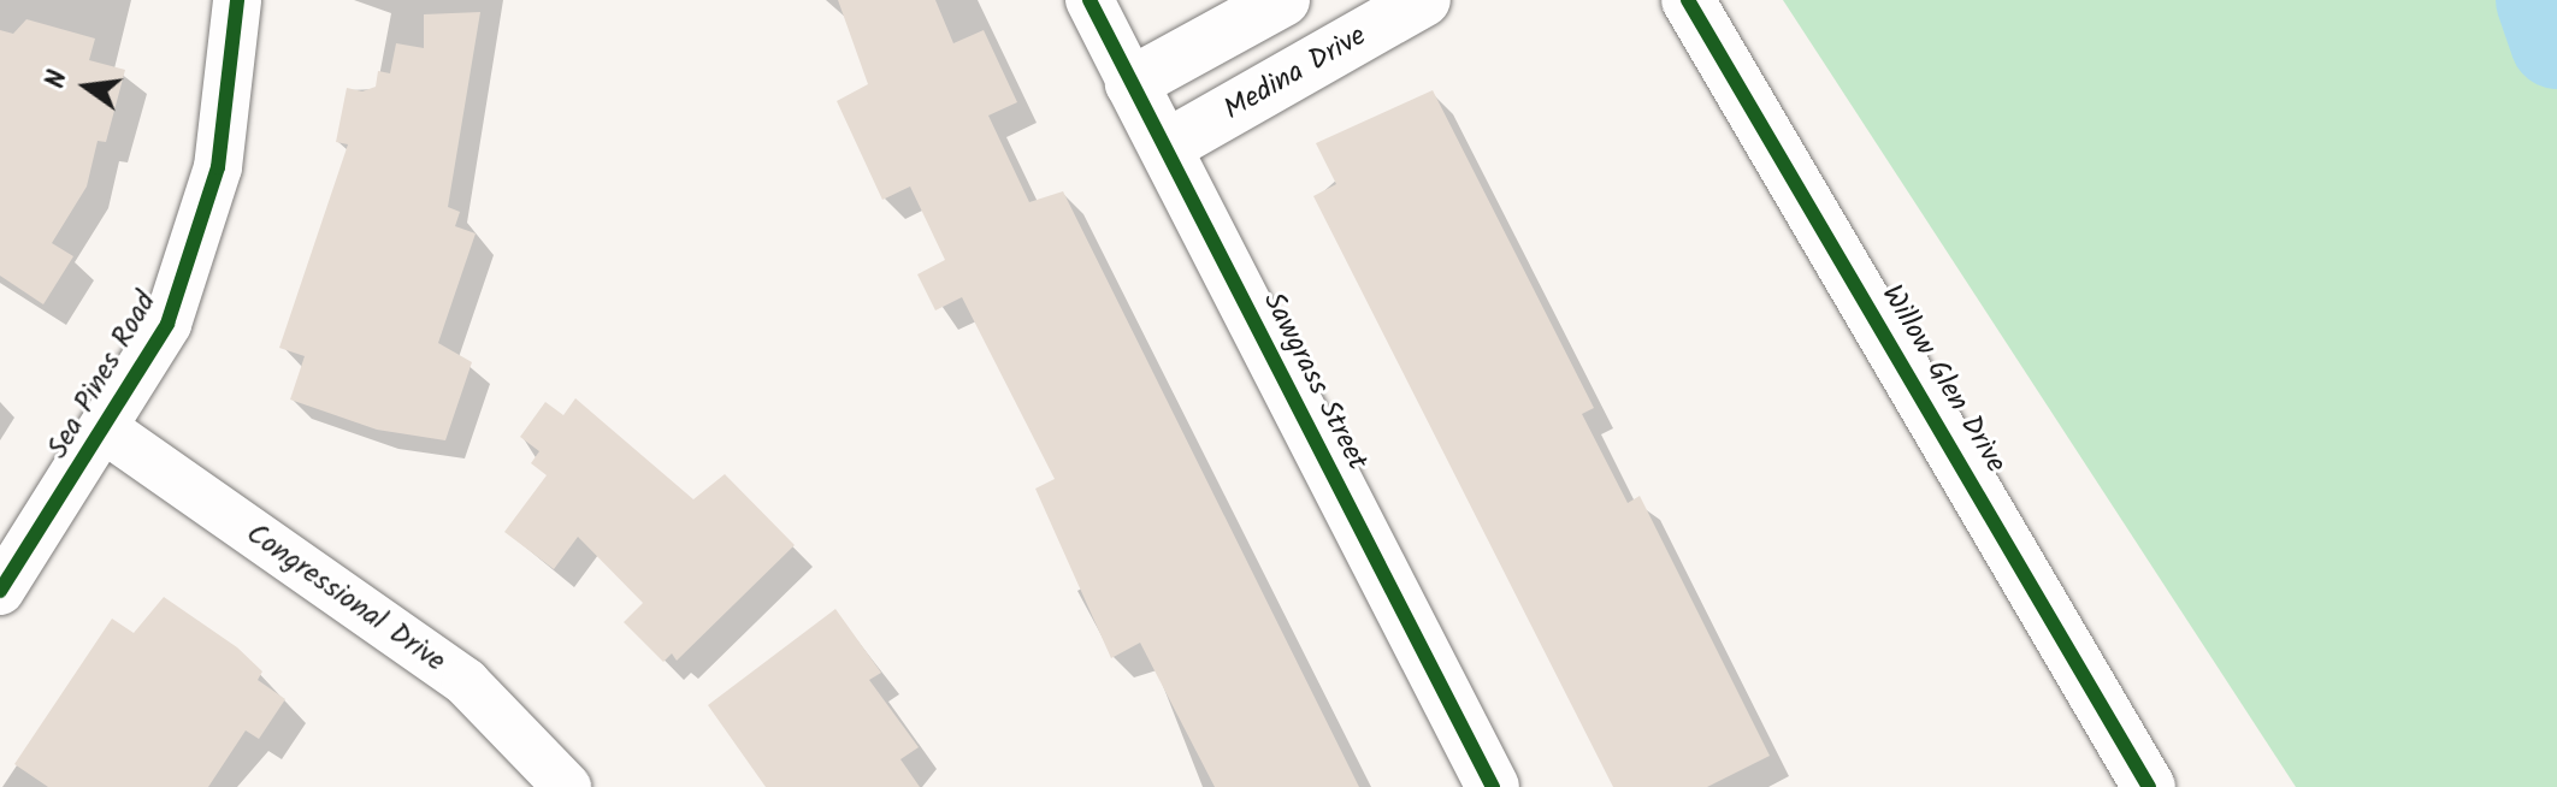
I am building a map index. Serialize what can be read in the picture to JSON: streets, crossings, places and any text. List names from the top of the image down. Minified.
{"streets":{"street":["Medina Drive","Sea Pines Road","Willow Glen Drive","Sawgrass Street","Congressional Drive"]},"crossings":[["Medina Drive","Sawgrass Street"],["Sea Pines Road","Congressional Drive"]],"north":"left"}
